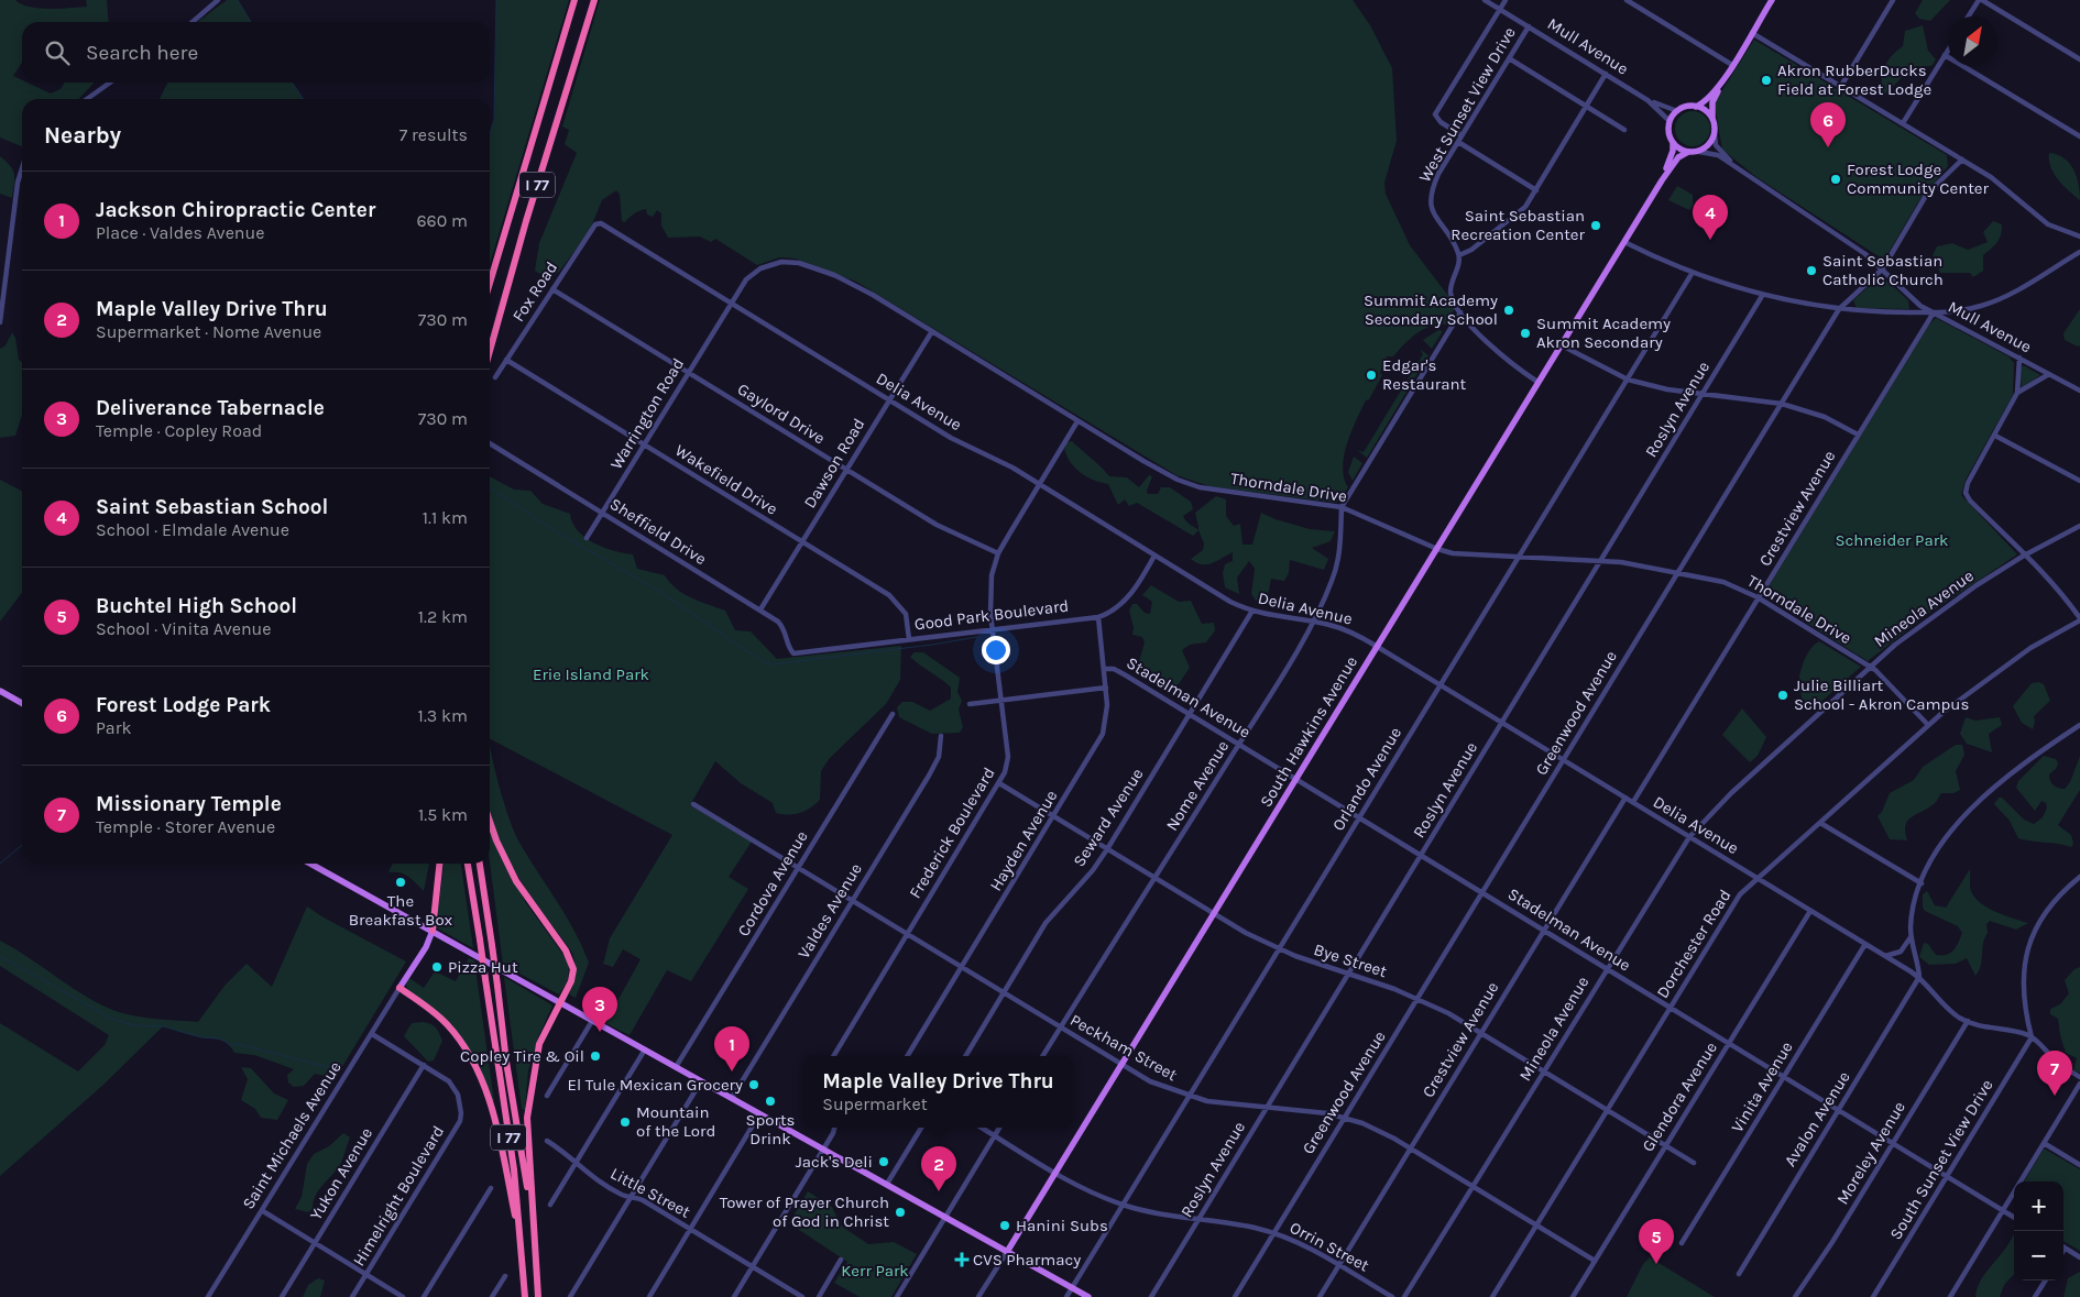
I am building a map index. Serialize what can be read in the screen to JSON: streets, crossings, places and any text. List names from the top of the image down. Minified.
{"streets":{"highway":["I 77"],"main road":["South Hawkins Avenue"],"street":["Mull Avenue","West Sunset View Drive","Fox Road","Delia Avenue","Roslyn Avenue","Warrington Road","Gaylord Drive","Dawson Road","Wakefield Drive","Thorndale Drive","Crestview Avenue","Sheffield Drive","Mineola Avenue","Good Park Boulevard","Stadelman Avenue","Greenwood Avenue","Orlando Avenue","Nome Avenue","Seward Avenue","Frederick Boulevard","Hayden Avenue","Cordova Avenue","Valdes Avenue","Dorchester Road","Bye Street","Peckham Street","Vinita Avenue","Glendora Avenue","Avalon Avenue","Saint Michaels Avenue","Moreley Avenue","South Sunset View Drive","Yukon Avenue","Little Street","Himelright Boulevard","Orrin Street"]},"crossings":[["Mull Avenue","West Sunset View Drive"],["Mull Avenue","Crestview Avenue"],["Mull Avenue","Greenwood Avenue"],["Mull Avenue","South Hawkins Avenue"],["Fox Road","Delia Avenue"],["Fox Road","Gaylord Drive"],["Fox Road","Wakefield Drive"],["Delia Avenue","Roslyn Avenue"],["Delia Avenue","Warrington Road"],["Delia Avenue","Dawson Road"],["Delia Avenue","Thorndale Drive"],["Delia Avenue","Crestview Avenue"],["Delia Avenue","Mineola Avenue"],["Delia Avenue","Good Park Boulevard"],["Delia Avenue","Greenwood Avenue"],["Delia Avenue","South Hawkins Avenue"],["Delia Avenue","Orlando Avenue"],["Delia Avenue","Nome Avenue"],["Delia Avenue","Seward Avenue"],["Delia Avenue","Frederick Boulevard"],["Delia Avenue","Dorchester Road"],["Delia Avenue","Vinita Avenue"],["Delia Avenue","Glendora Avenue"],["Delia Avenue","Avalon Avenue"],["Delia Avenue","Moreley Avenue"],["Delia Avenue","South Sunset View Drive"],["Roslyn Avenue","Thorndale Drive"],["Roslyn Avenue","Stadelman Avenue"],["Roslyn Avenue","Bye Street"],["Roslyn Avenue","Peckham Street"],["Roslyn Avenue","Orrin Street"],["Warrington Road","Gaylord Drive"],["Warrington Road","Wakefield Drive"],["Warrington Road","Thorndale Drive"],["Warrington Road","Sheffield Drive"],["Gaylord Drive","Dawson Road"],["Gaylord Drive","Frederick Boulevard"],["Dawson Road","Wakefield Drive"],["Dawson Road","Thorndale Drive"],["Dawson Road","Sheffield Drive"],["Wakefield Drive","Good Park Boulevard"],["Thorndale Drive","Crestview Avenue"],["Thorndale Drive","Mineola Avenue"],["Thorndale Drive","Greenwood Avenue"],["Thorndale Drive","South Hawkins Avenue"],["Thorndale Drive","Orlando Avenue"],["Thorndale Drive","Nome Avenue"],["Thorndale Drive","Frederick Boulevard"],["Thorndale Drive","Dorchester Road"],["Crestview Avenue","Stadelman Avenue"],["Crestview Avenue","Bye Street"],["Crestview Avenue","Peckham Street"],["Crestview Avenue","Orrin Street"],["Sheffield Drive","Good Park Boulevard"],["Mineola Avenue","Stadelman Avenue"],["Mineola Avenue","Bye Street"],["Mineola Avenue","Peckham Street"],["Good Park Boulevard","Frederick Boulevard"],["Good Park Boulevard","Hayden Avenue"],["Stadelman Avenue","Greenwood Avenue"],["Stadelman Avenue","South Hawkins Avenue"],["Stadelman Avenue","Orlando Avenue"],["Stadelman Avenue","Nome Avenue"],["Stadelman Avenue","Seward Avenue"],["Stadelman Avenue","Hayden Avenue"],["Stadelman Avenue","Dorchester Road"],["Stadelman Avenue","Vinita Avenue"],["Stadelman Avenue","Glendora Avenue"],["Stadelman Avenue","Avalon Avenue"],["Stadelman Avenue","Moreley Avenue"],["Stadelman Avenue","South Sunset View Drive"],["Greenwood Avenue","Bye Street"],["Greenwood Avenue","Peckham Street"],["Greenwood Avenue","Orrin Street"],["South Hawkins Avenue","Bye Street"],["South Hawkins Avenue","Peckham Street"],["South Hawkins Avenue","Orrin Street"],["Orlando Avenue","Bye Street"],["Orlando Avenue","Peckham Street"],["Orlando Avenue","Orrin Street"],["Nome Avenue","Bye Street"],["Nome Avenue","Peckham Street"],["Seward Avenue","Bye Street"],["Seward Avenue","Peckham Street"],["Frederick Boulevard","Bye Street"],["Frederick Boulevard","Peckham Street"],["Hayden Avenue","Bye Street"],["Hayden Avenue","Peckham Street"],["Cordova Avenue","Peckham Street"],["Valdes Avenue","Peckham Street"],["Dorchester Road","Bye Street"],["Dorchester Road","Peckham Street"],["Bye Street","Glendora Avenue"],["Peckham Street","Glendora Avenue"],["Yukon Avenue","Himelright Boulevard"]],"parks":["Schneider Park","Erie Island Park","Kerr Park"],"places":{"other":["Akron RubberDucks Field at Forest Lodge","Forest Lodge Community Center","Saint Sebastian Recreation Center","Saint Sebastian Catholic Church","Summit Academy Secondary School","Summit Academy Akron Secondary","Edgar's Restaurant","Julie Billiart School - Akron Campus","The Breakfast Box","Pizza Hut","Copley Tire & Oil","El Tule Mexican Grocery","Sports Drink","Mountain of the Lord","Jack's Deli","Tower of Prayer Church of God in Christ","Hanini Subs"],"health":["CVS Pharmacy"]},"north":"top right","page":{"search":"Search here","heading":["Nearby","7 results"],"pins":["6","4","3","1","7","2","5"],"list":[{"mark":"1","name":"Jackson Chiropractic Center","note":"Place · Valdes Avenue","value":"660 m"},{"mark":"2","name":"Maple Valley Drive Thru","note":"Supermarket · Nome Avenue","value":"730 m"},{"mark":"3","name":"Deliverance Tabernacle","note":"Temple · Copley Road","value":"730 m"},{"mark":"4","name":"Saint Sebastian School","note":"School · Elmdale Avenue","value":"1.1 km"},{"mark":"5","name":"Buchtel High School","note":"School · Vinita Avenue","value":"1.2 km"},{"mark":"6","name":"Forest Lodge Park","note":"Park","value":"1.3 km"},{"mark":"7","name":"Missionary Temple","note":"Temple · Storer Avenue","value":"1.5 km"}],"popup":["Maple Valley Drive Thru","Supermarket"],"map_buttons":["+","−"]}}
